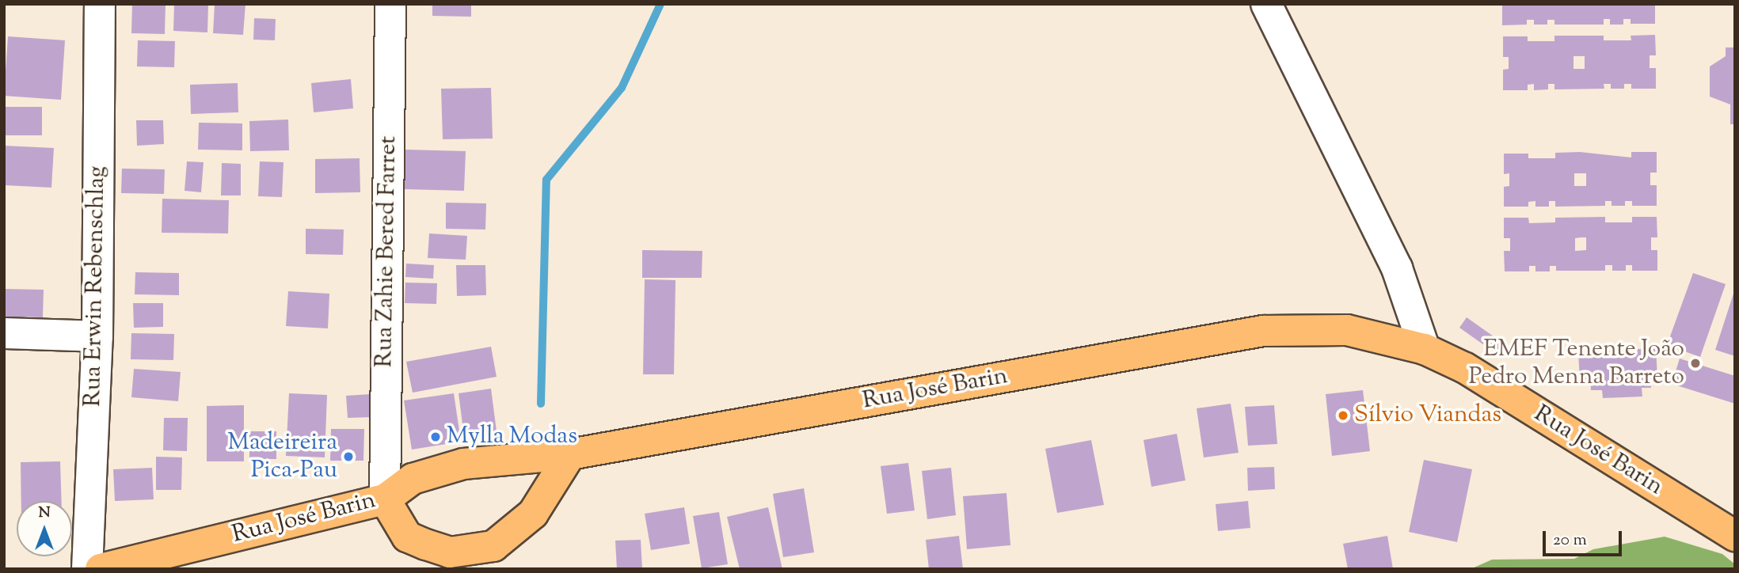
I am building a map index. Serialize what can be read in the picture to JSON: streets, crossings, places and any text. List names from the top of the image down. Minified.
{"streets":{"main road":["Rua José Barin"],"street":["Rua Zahie Bered Farret","Rua Erwin Rebenschlag"]},"crossings":[["Rua Zahie Bered Farret","Rua José Barin"]],"places":["EMEF Tenente João Pedro Menna Barreto","Sílvio Viandas","Mylla Modas","Madeireira Pica-Pau"],"scale_bar":"20 m","north":"top"}
